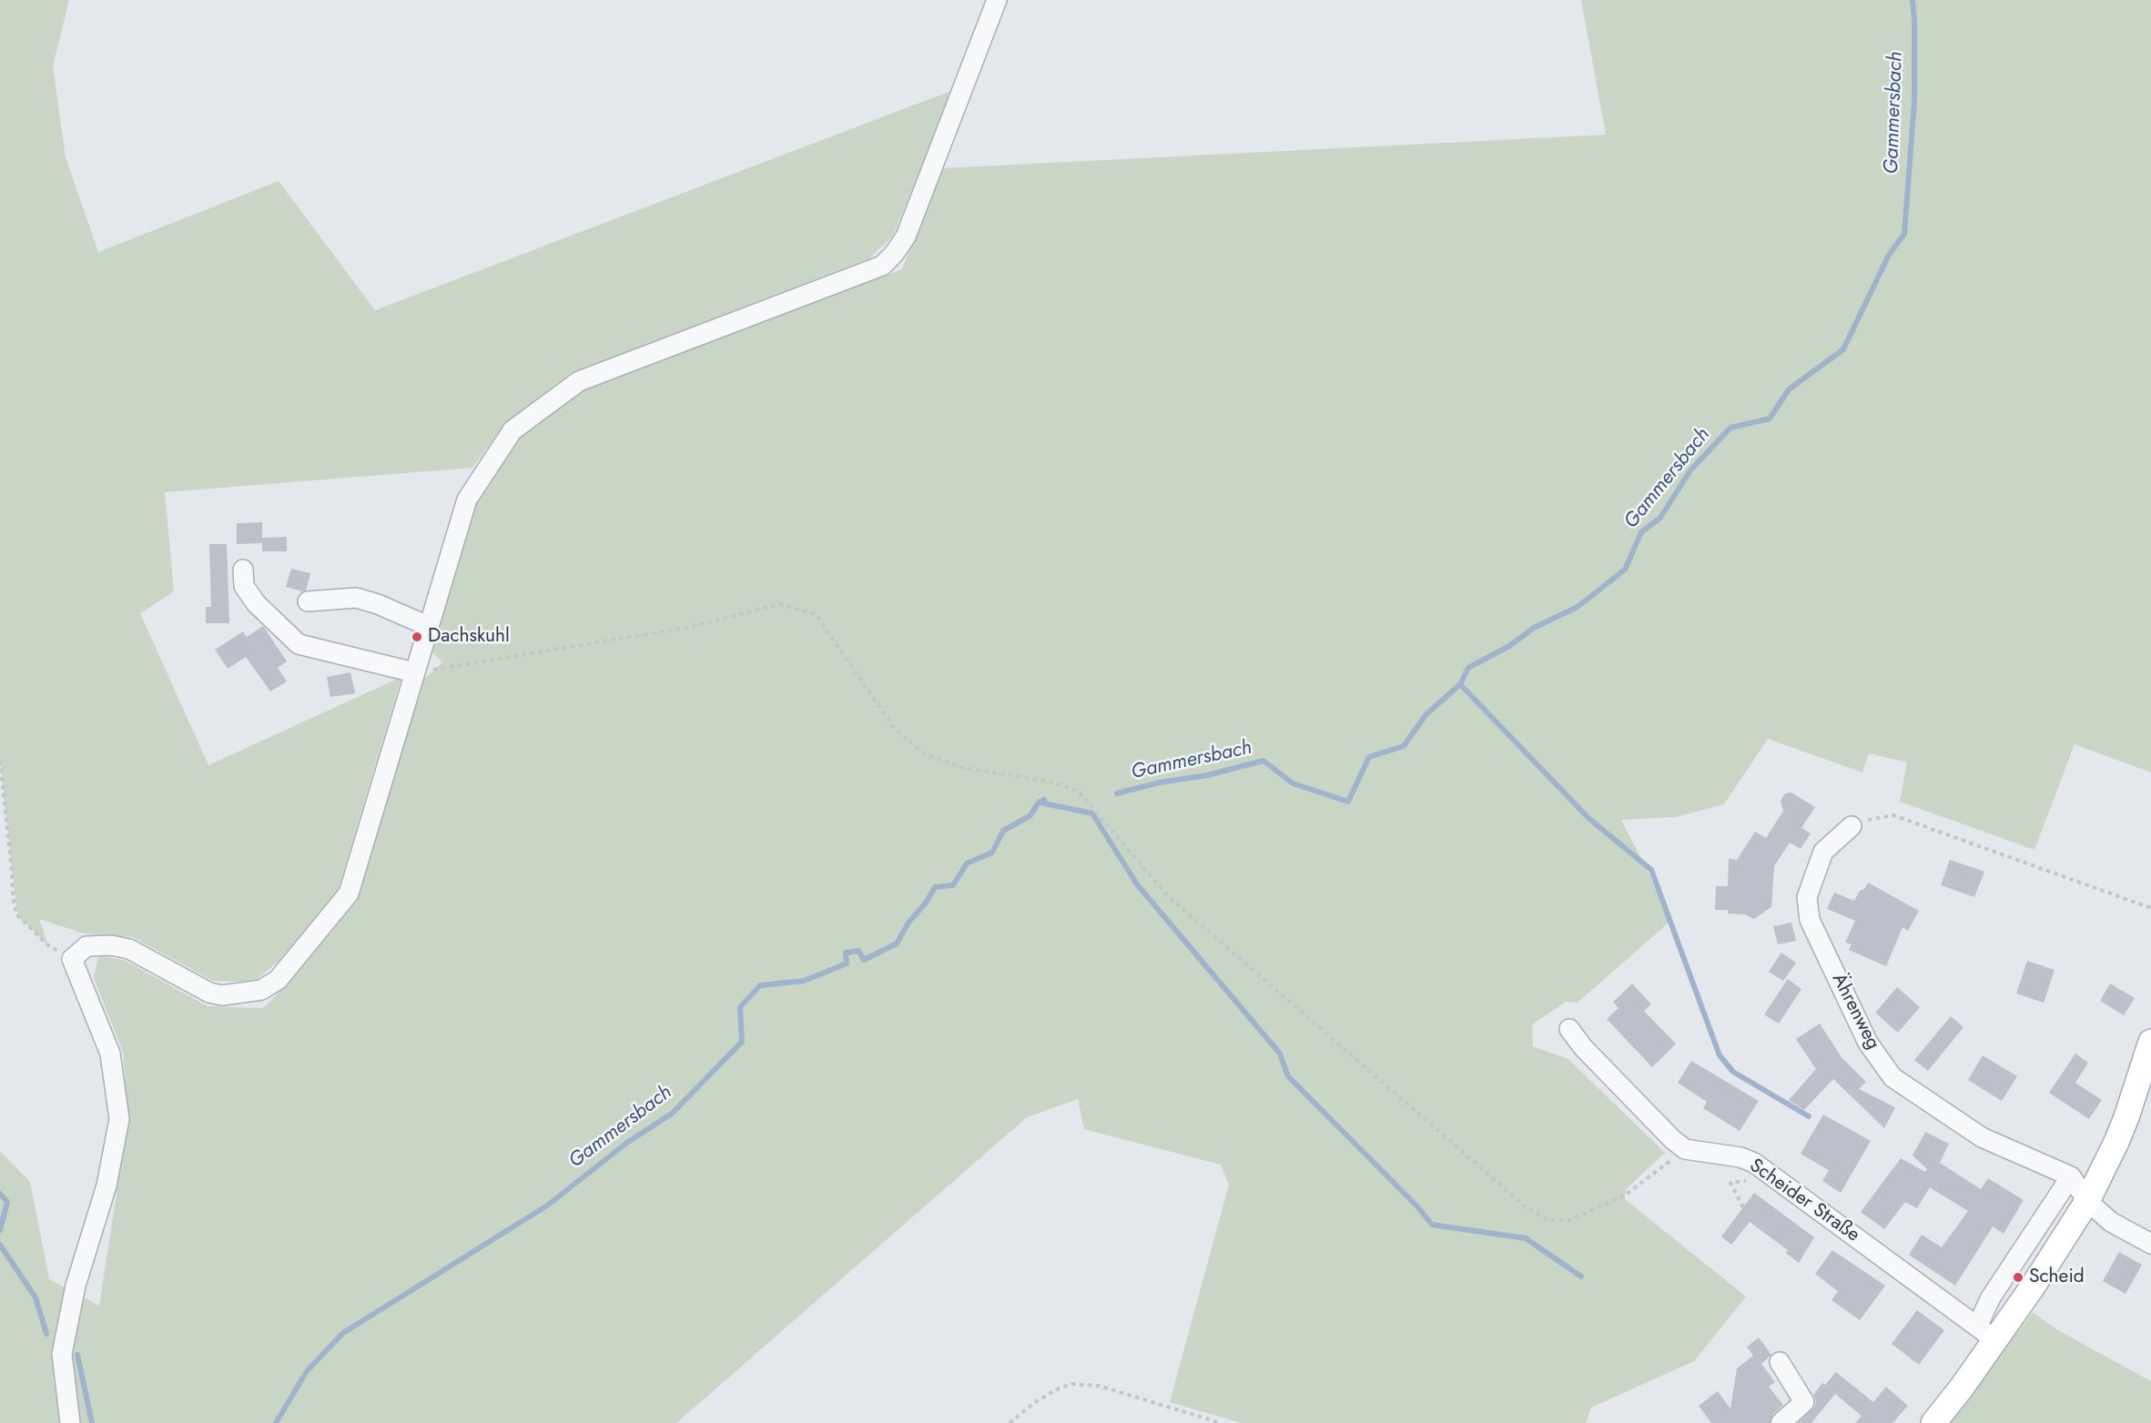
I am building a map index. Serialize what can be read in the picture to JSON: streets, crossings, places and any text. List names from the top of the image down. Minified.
{"streets":{"street":["Ährenweg","Scheider Straße"]},"water":["Gammersbach"],"places":["Dachskuhl","Scheid"]}
